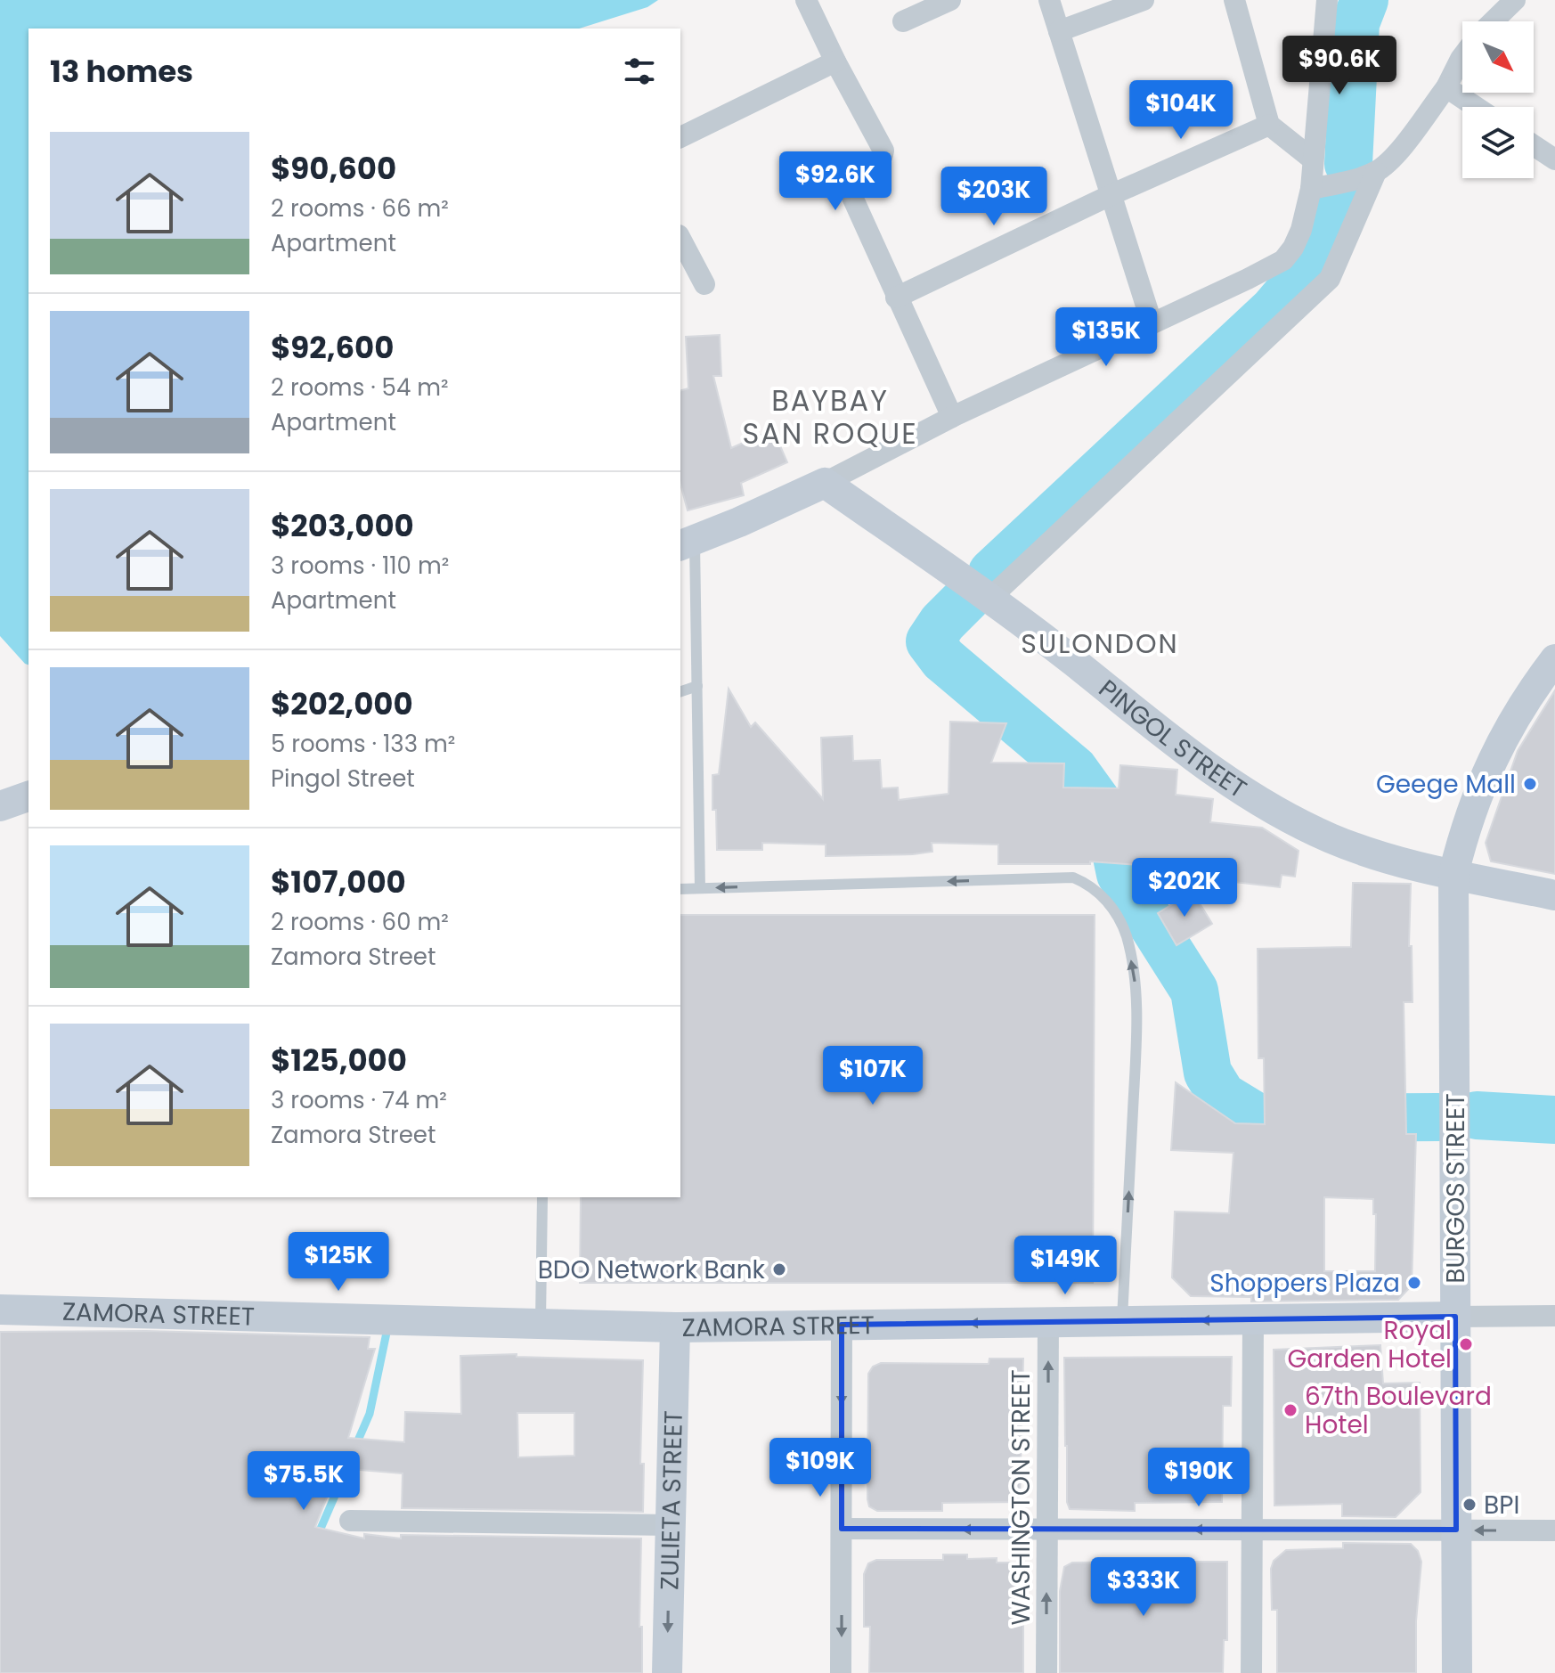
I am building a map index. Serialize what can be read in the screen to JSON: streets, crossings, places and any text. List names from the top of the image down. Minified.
{"streets":{"street":["PINGOL STREET","BURGOS STREET","ZAMORA STREET","WASHINGTON STREET","ZULIETA STREET"]},"crossings":[["PINGOL STREET","BURGOS STREET"],["BURGOS STREET","ZAMORA STREET"],["ZAMORA STREET","WASHINGTON STREET"],["ZAMORA STREET","ZULIETA STREET"]],"one_way":["WASHINGTON STREET"],"districts":["BAYBAY SAN ROQUE","SULONDON"],"places":["Geege Mall","BDO Network Bank","Shoppers Plaza","Royal Garden Hotel","67th Boulevard Hotel","BPI"],"north":"bottom right","page":{"heading":"13 homes","price":["$90.6K","$104K","$92.6K","$203K","$135K","$202K","$107K","$125K","$149K","$109K","$190K","$75.5K","$333K"],"list":[{"name":"$90,600","note":"2 rooms · 66 m² · Apartment"},{"name":"$92,600","note":"2 rooms · 54 m² · Apartment"},{"name":"$203,000","note":"3 rooms · 110 m² · Apartment"},{"name":"$202,000","note":"5 rooms · 133 m² · Pingol Street"},{"name":"$107,000","note":"2 rooms · 60 m² · Zamora Street"},{"name":"$125,000","note":"3 rooms · 74 m² · Zamora Street"}]}}
